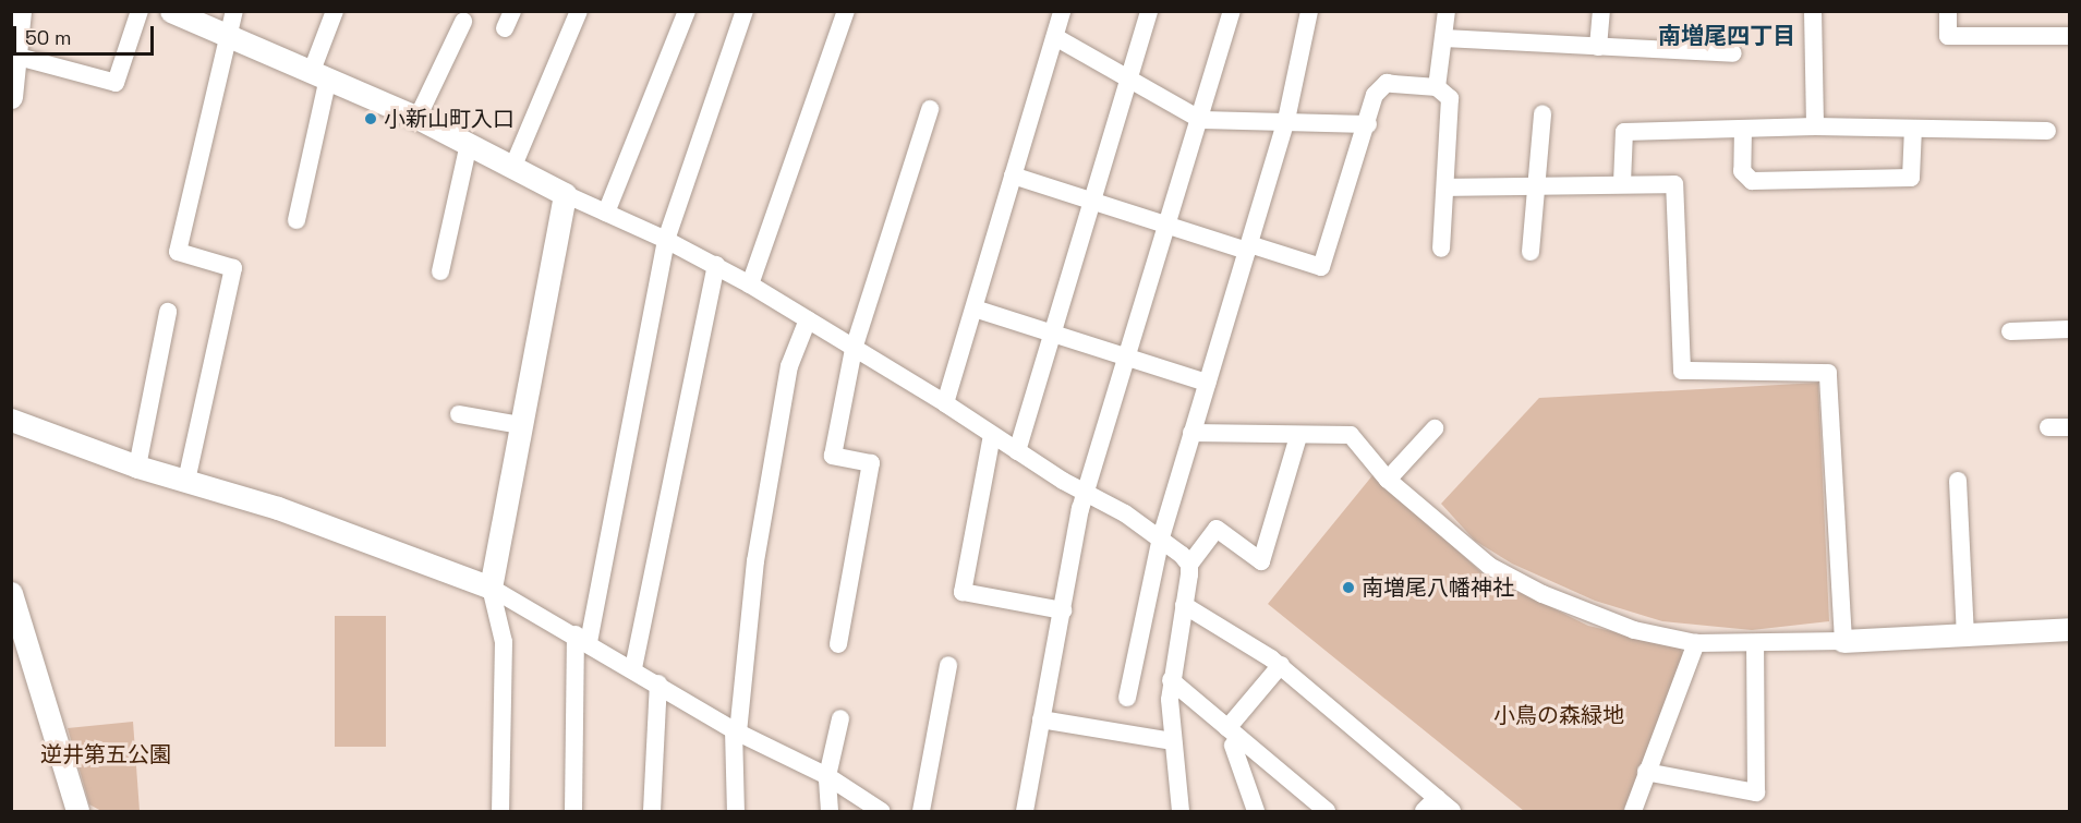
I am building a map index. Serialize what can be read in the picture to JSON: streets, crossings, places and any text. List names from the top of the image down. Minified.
{"districts":["南増尾四丁目"],"parks":["小鳥の森緑地","逆井第五公園"],"places":["小新山町入口","南増尾八幡神社"],"scale_bar":"50 m"}
